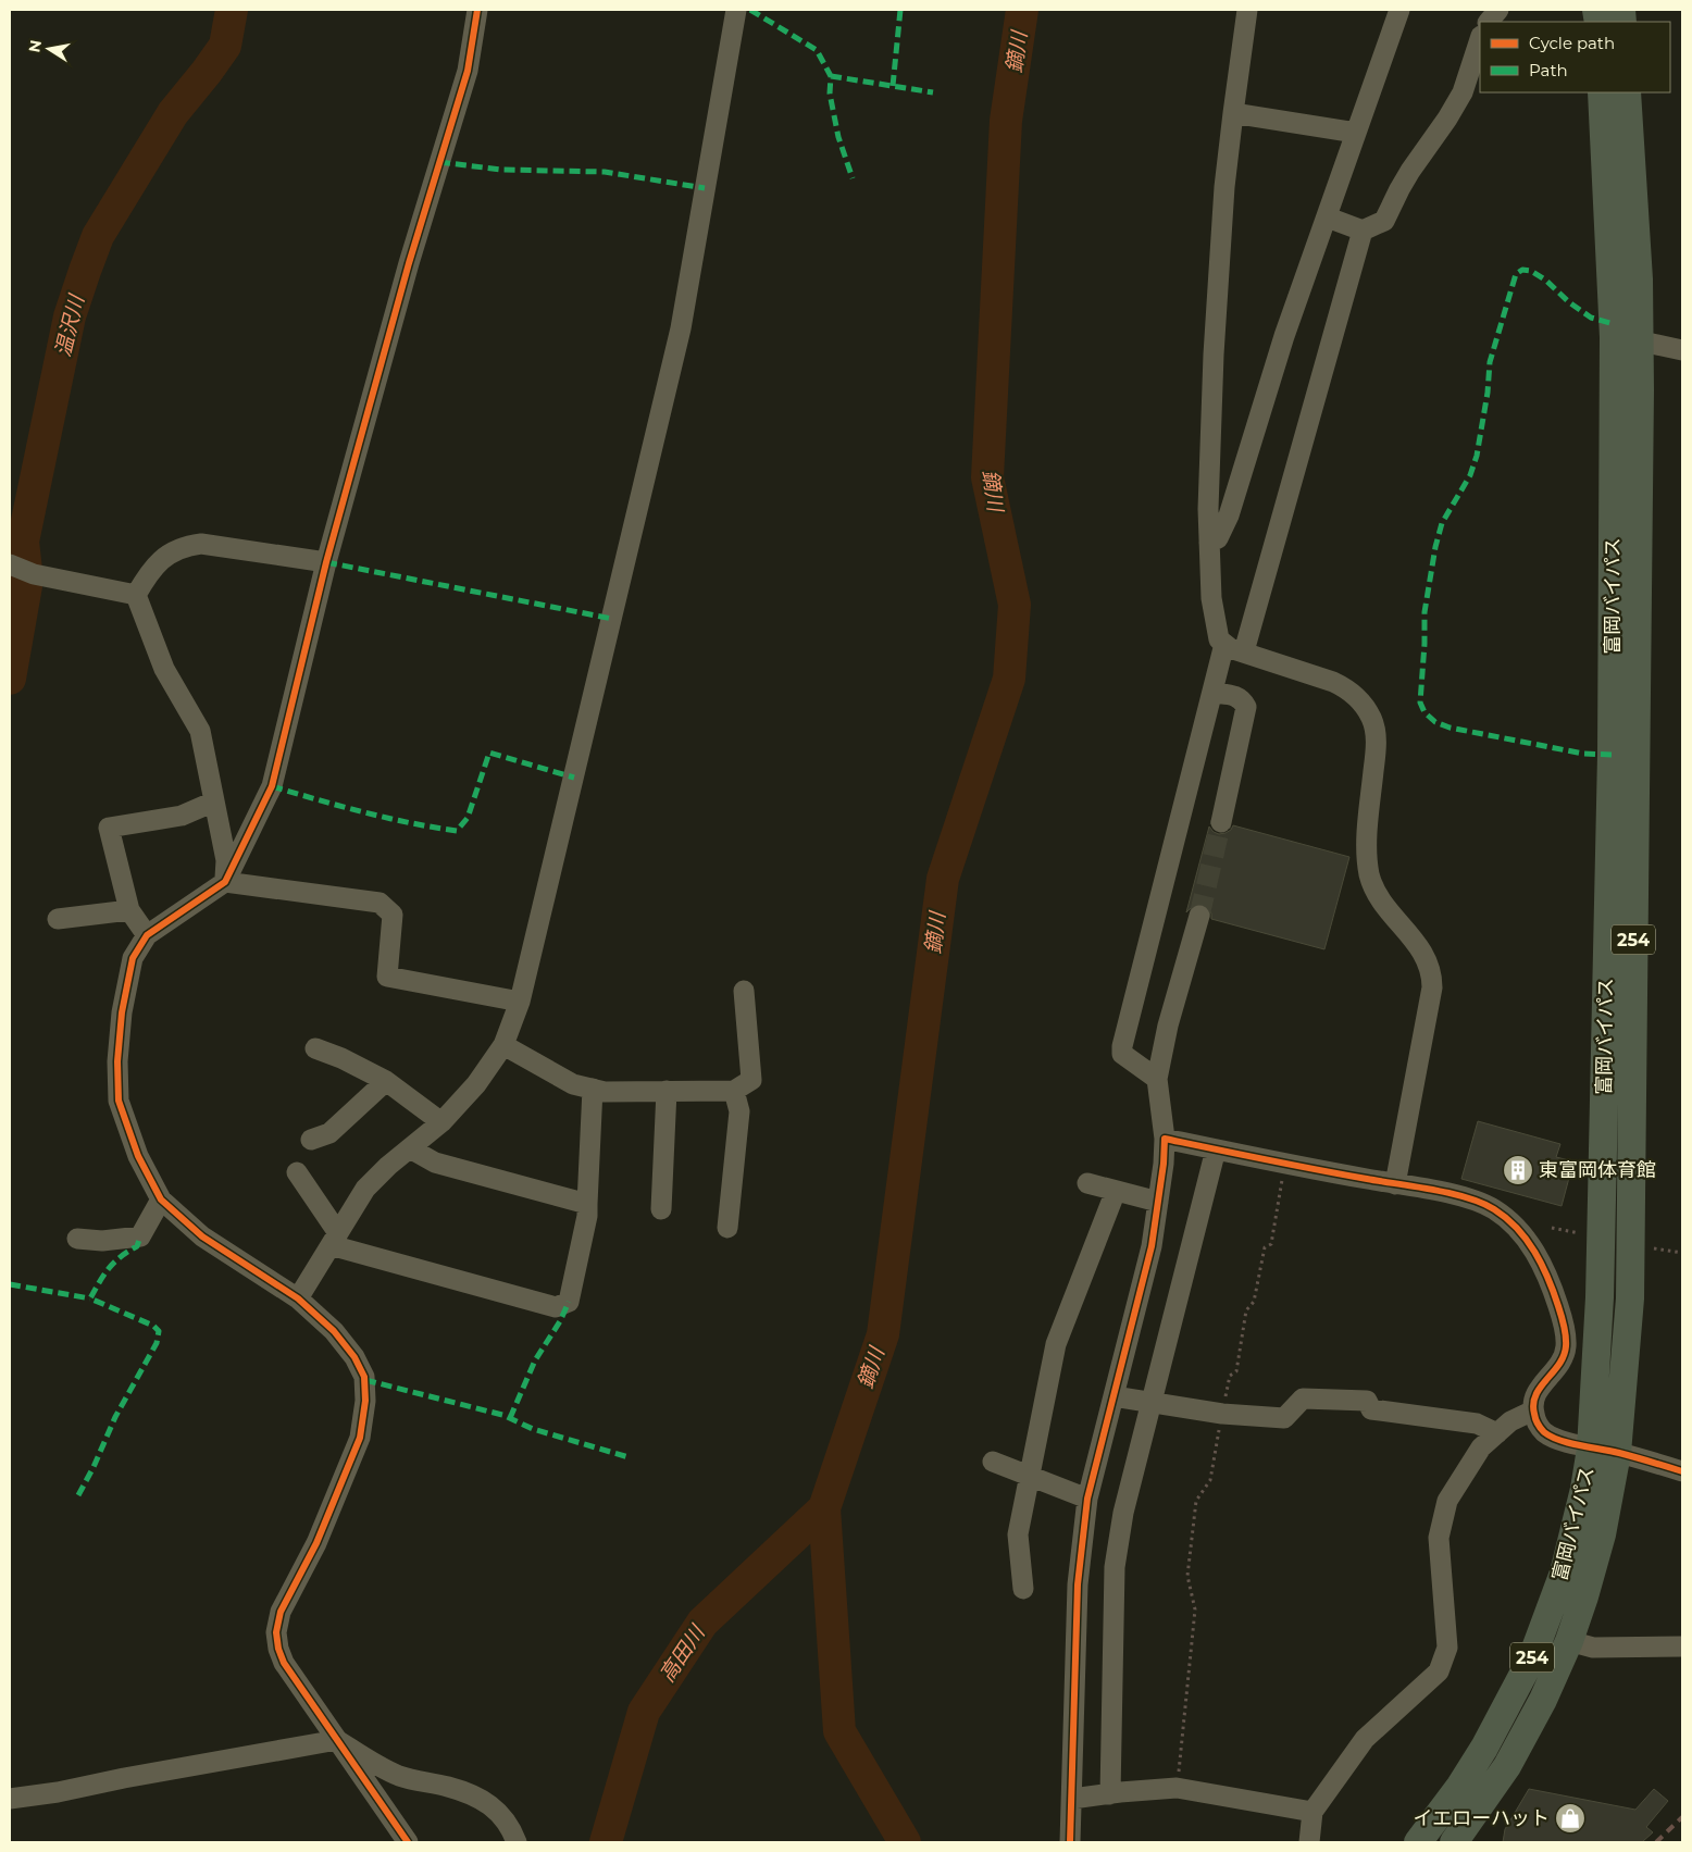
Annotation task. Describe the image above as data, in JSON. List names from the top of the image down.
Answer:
{
  "streets": {
    "highway": ["富岡バイパス", "254"]
  },
  "water": ["鏑川", "温沢川", "高田川"],
  "places": {
    "building": ["東富岡体育館"],
    "shop": ["イエローハット"]
  },
  "legend": ["Cycle path", "Path"],
  "north": "left"
}
